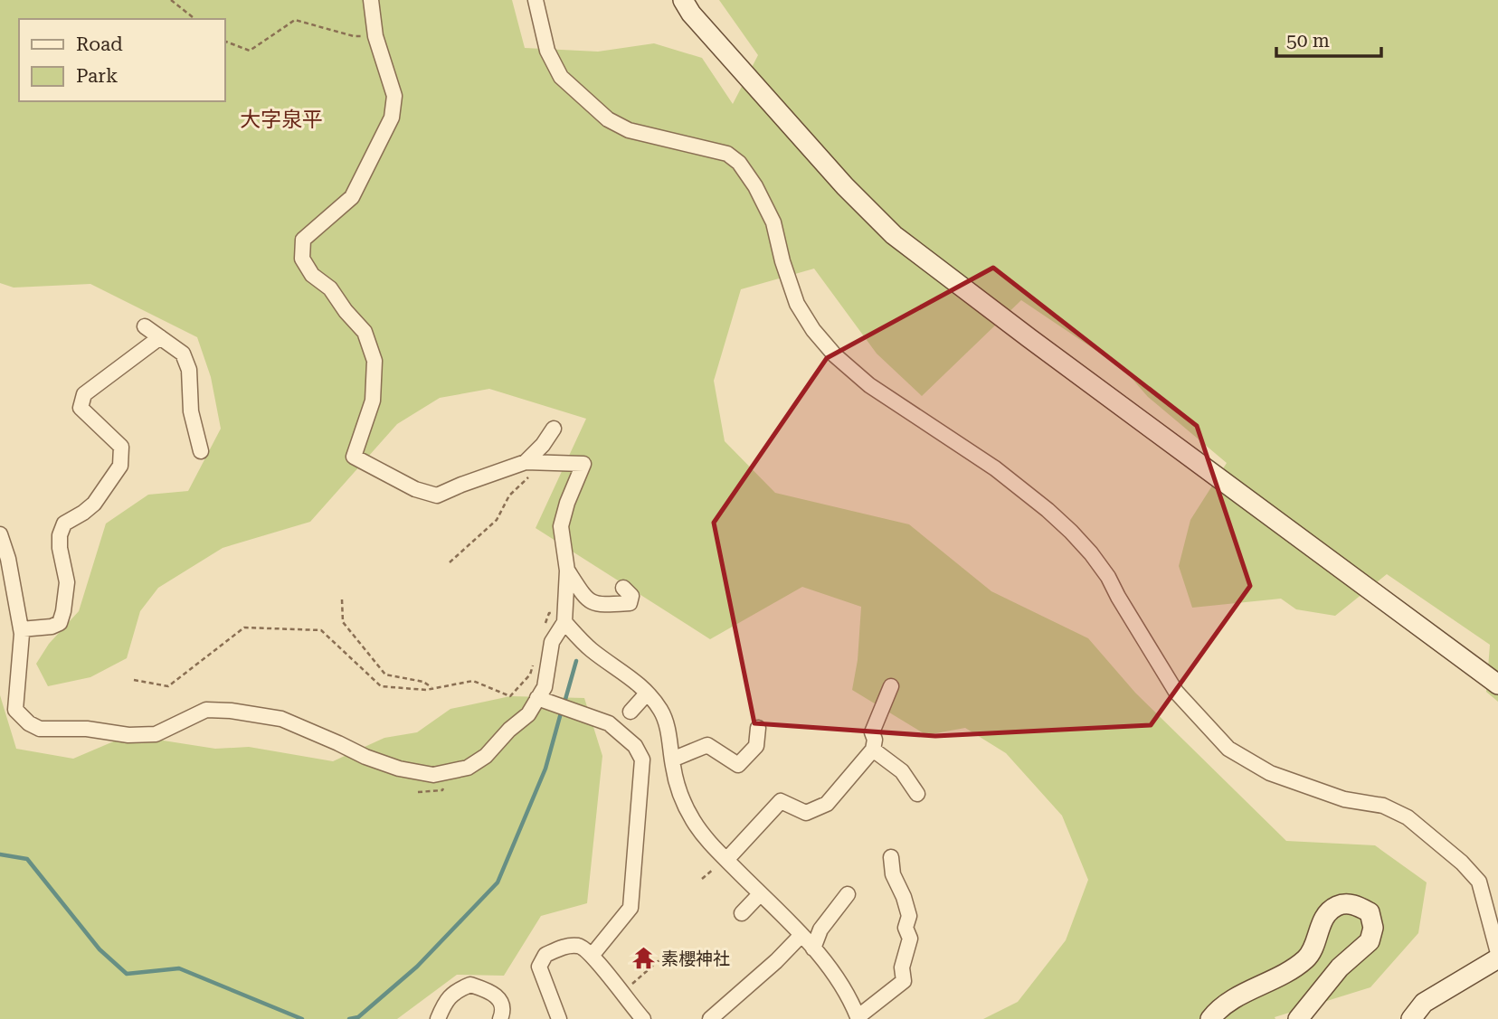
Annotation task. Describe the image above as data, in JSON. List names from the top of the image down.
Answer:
{
  "districts": ["大字泉平"],
  "places": {
    "temple": ["素櫻神社"]
  },
  "legend": ["Road", "Park"],
  "scale_bar": "50 m"
}
